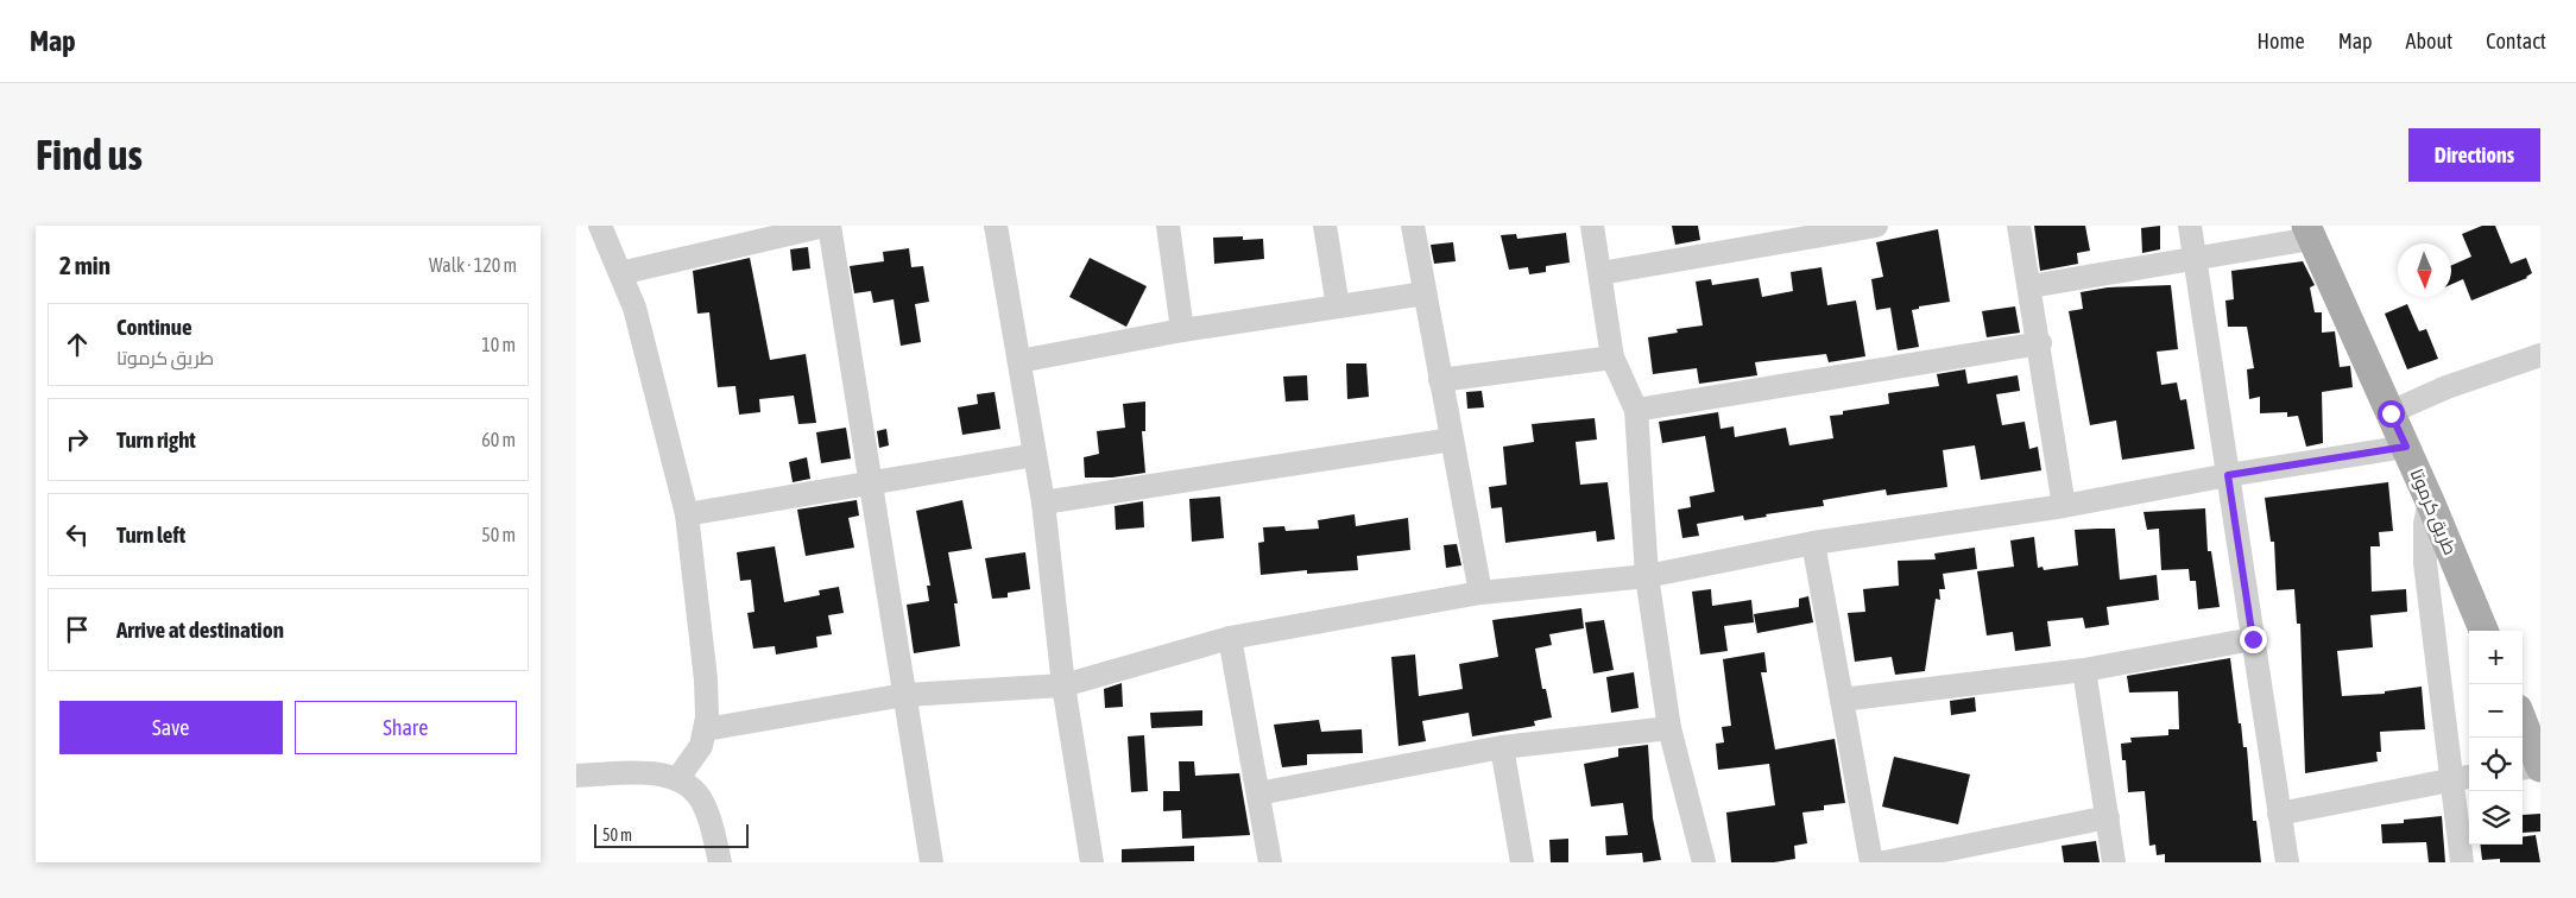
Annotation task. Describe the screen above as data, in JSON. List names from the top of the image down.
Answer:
{
  "streets": {
    "main road": ["طريق كرموتا"]
  },
  "scale_bar": "50 m",
  "north": "bottom",
  "page": {
    "header": "Map",
    "nav": [
      "Home",
      "Map",
      "About",
      "Contact"
    ],
    "buttons": [
      "Directions",
      ["Save", "Share"]
    ],
    "title": "Find us",
    "heading": ["2 min", "Walk · 120 m"],
    "list": [
      ["Continue", "طريق كرموتا", "10 m"],
      ["Turn right", "60 m"],
      ["Turn left", "50 m"],
      "Arrive at destination"
    ],
    "map_buttons": ["+", "−"],
    "scale": "50 m"
  }
}
